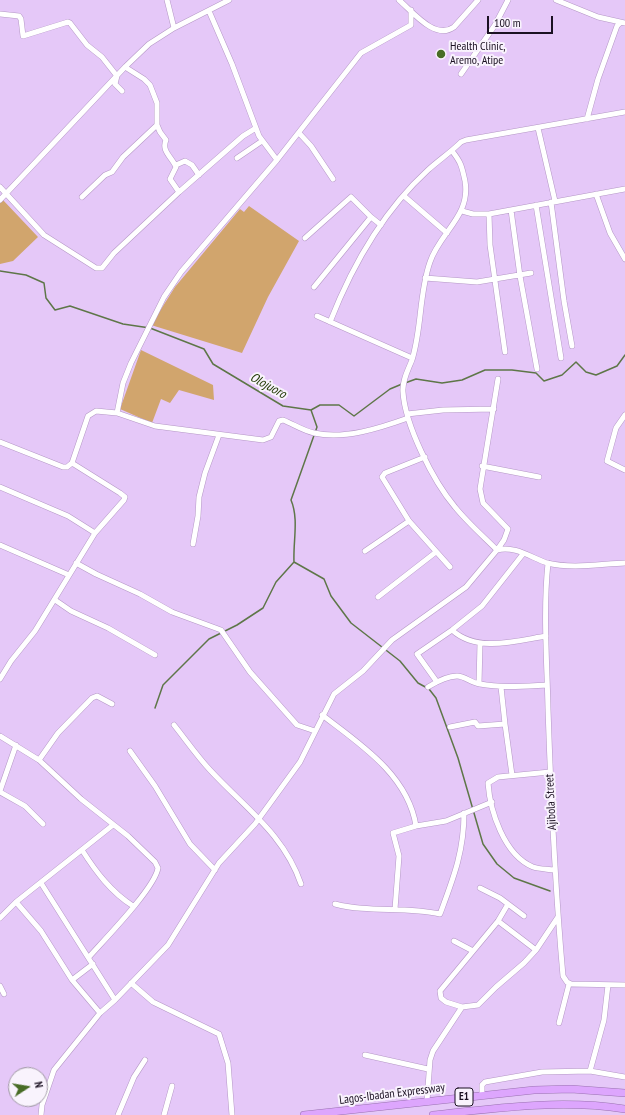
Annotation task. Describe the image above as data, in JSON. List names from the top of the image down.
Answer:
{
  "streets": {
    "highway": ["Lagos-Ibadan Expressway", "E1"],
    "street": ["Ajibola Street"]
  },
  "water": ["Olojuoro"],
  "places": ["Health Clinic, Aremo, Atipe"],
  "scale_bar": "100 m",
  "north": "right"
}
